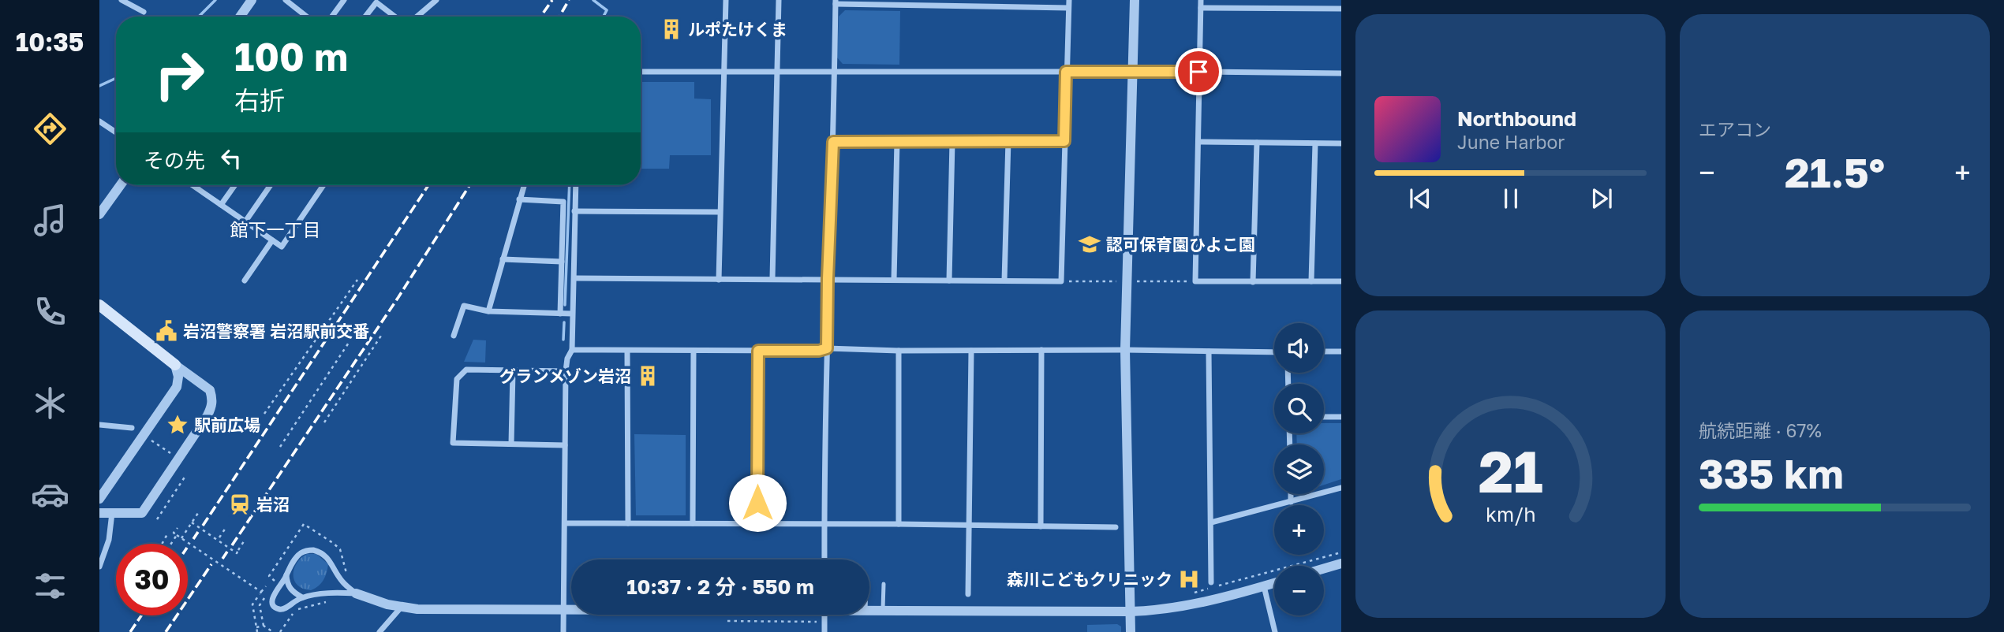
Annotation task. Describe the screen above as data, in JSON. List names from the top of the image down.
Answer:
{
  "districts": ["館下一丁目"],
  "places": {
    "building": ["ルポたけくま", "グランメゾン岩沼"],
    "school or university": ["認可保育園ひよこ園"],
    "public building": ["岩沼警察署 岩沼駅前交番"],
    "place": ["駅前広場"],
    "station": ["岩沼"],
    "hospital": ["森川こどもクリニック"]
  },
  "page": {
    "tabs": "10:35",
    "tile": [
      "エアコン",
      ["航続距離 · 67%", "335 km"]
    ],
    "turn": ["100 m", "右折"],
    "song": ["Northbound", "June Harbor"],
    "then": "その先",
    "heat": ["−", "21.5°", "+"],
    "map_buttons": ["+", "−"],
    "limit": "30",
    "trip": "10:37 · 2 分 · 550 m",
    "gauge": ["21", "km/h"]
  }
}
